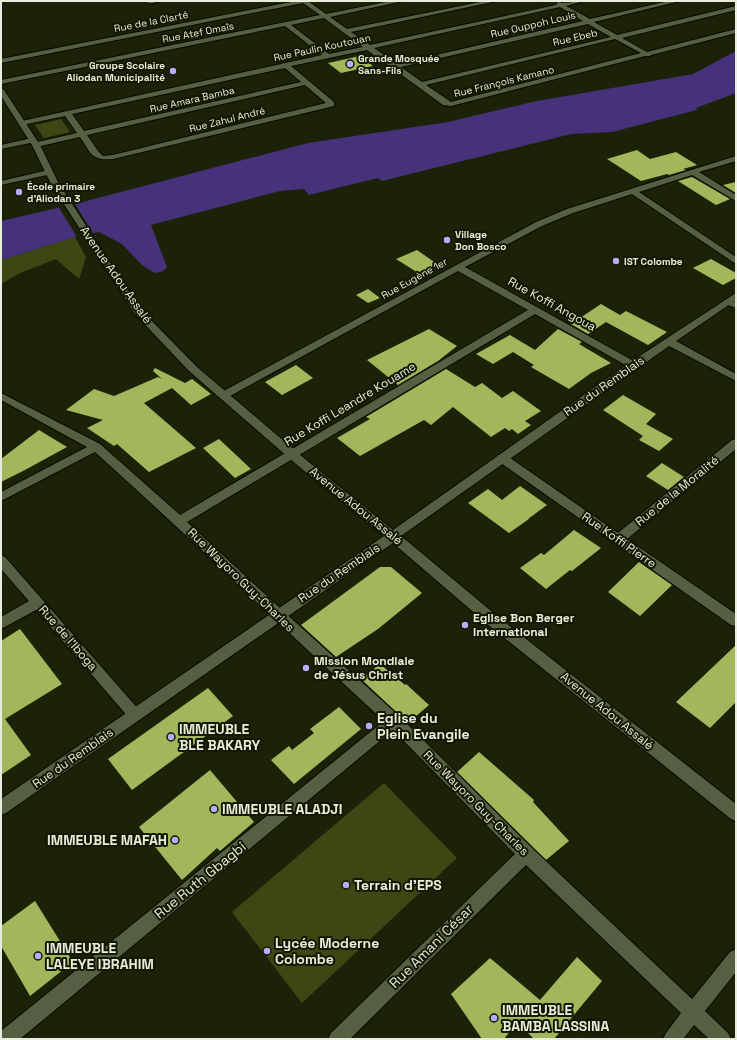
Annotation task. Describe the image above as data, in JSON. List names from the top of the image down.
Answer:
{
  "streets": {
    "street": [
      "Rue de la Clarté",
      "Rue Ouppoh Louis",
      "Rue Atef Omaîs",
      "Rue Ebeb",
      "Rue Paulin Koutouan",
      "Rue François Kamano",
      "Rue Amara Bamba",
      "Rue Zahui André",
      "Avenue Adou Assalé",
      "Rue Eugène 1er",
      "Rue Koffi Angoua",
      "Rue du Remblais",
      "Rue Koffi Leandre Kouame",
      "Rue de la Moralité",
      "Rue Koffi Pierre",
      "Rue Wayoro Guy-Charles",
      "Rue de l'Iboga",
      "Rue Ruth Gbagbi",
      "Rue Amani César"
    ]
  },
  "crossings": [
    ["Rue de la Clarté", "Rue François Kamano"],
    ["Rue Ouppoh Louis", "Rue François Kamano"],
    ["Rue Atef Omaîs", "Rue François Kamano"],
    ["Rue Ebeb", "Rue François Kamano"],
    ["Rue Paulin Koutouan", "Rue François Kamano"],
    ["Rue Paulin Koutouan", "Rue Zahui André"],
    ["Rue Paulin Koutouan", "Avenue Adou Assalé"],
    ["Rue Amara Bamba", "Rue Zahui André"],
    ["Rue Amara Bamba", "Avenue Adou Assalé"],
    ["Avenue Adou Assalé", "Rue Eugène 1er"],
    ["Avenue Adou Assalé", "Rue du Remblais"],
    ["Avenue Adou Assalé", "Rue Koffi Leandre Kouame"],
    ["Rue Eugène 1er", "Rue Koffi Angoua"],
    ["Rue Koffi Angoua", "Rue du Remblais"],
    ["Rue Koffi Angoua", "Rue Koffi Leandre Kouame"],
    ["Rue du Remblais", "Rue Koffi Pierre"],
    ["Rue du Remblais", "Rue Wayoro Guy-Charles"],
    ["Rue du Remblais", "Rue de l'Iboga"],
    ["Rue Koffi Leandre Kouame", "Rue Wayoro Guy-Charles"],
    ["Rue de la Moralité", "Rue Koffi Pierre"],
    ["Rue Wayoro Guy-Charles", "Rue Ruth Gbagbi"],
    ["Rue Wayoro Guy-Charles", "Rue Amani César"]
  ],
  "places": [
    "Grande Mosquée Sans-Fils",
    "Groupe Scolaire Aliodan Municipalité",
    "École primaire d’Aliodan 3",
    "Village Don Bosco",
    "IST Colombe",
    "Eglise Bon Berger International",
    "Mission Mondiale de Jésus Christ",
    "Eglise du Plein Evangile",
    "IMMEUBLE BLE BAKARY",
    "IMMEUBLE ALADJI",
    "IMMEUBLE MAFAH",
    "Terrain d'EPS",
    "Lycée Moderne Colombe",
    "IMMEUBLE LALEYE IBRAHIM",
    "IMMEUBLE BAMBA LASSINA"
  ]
}
